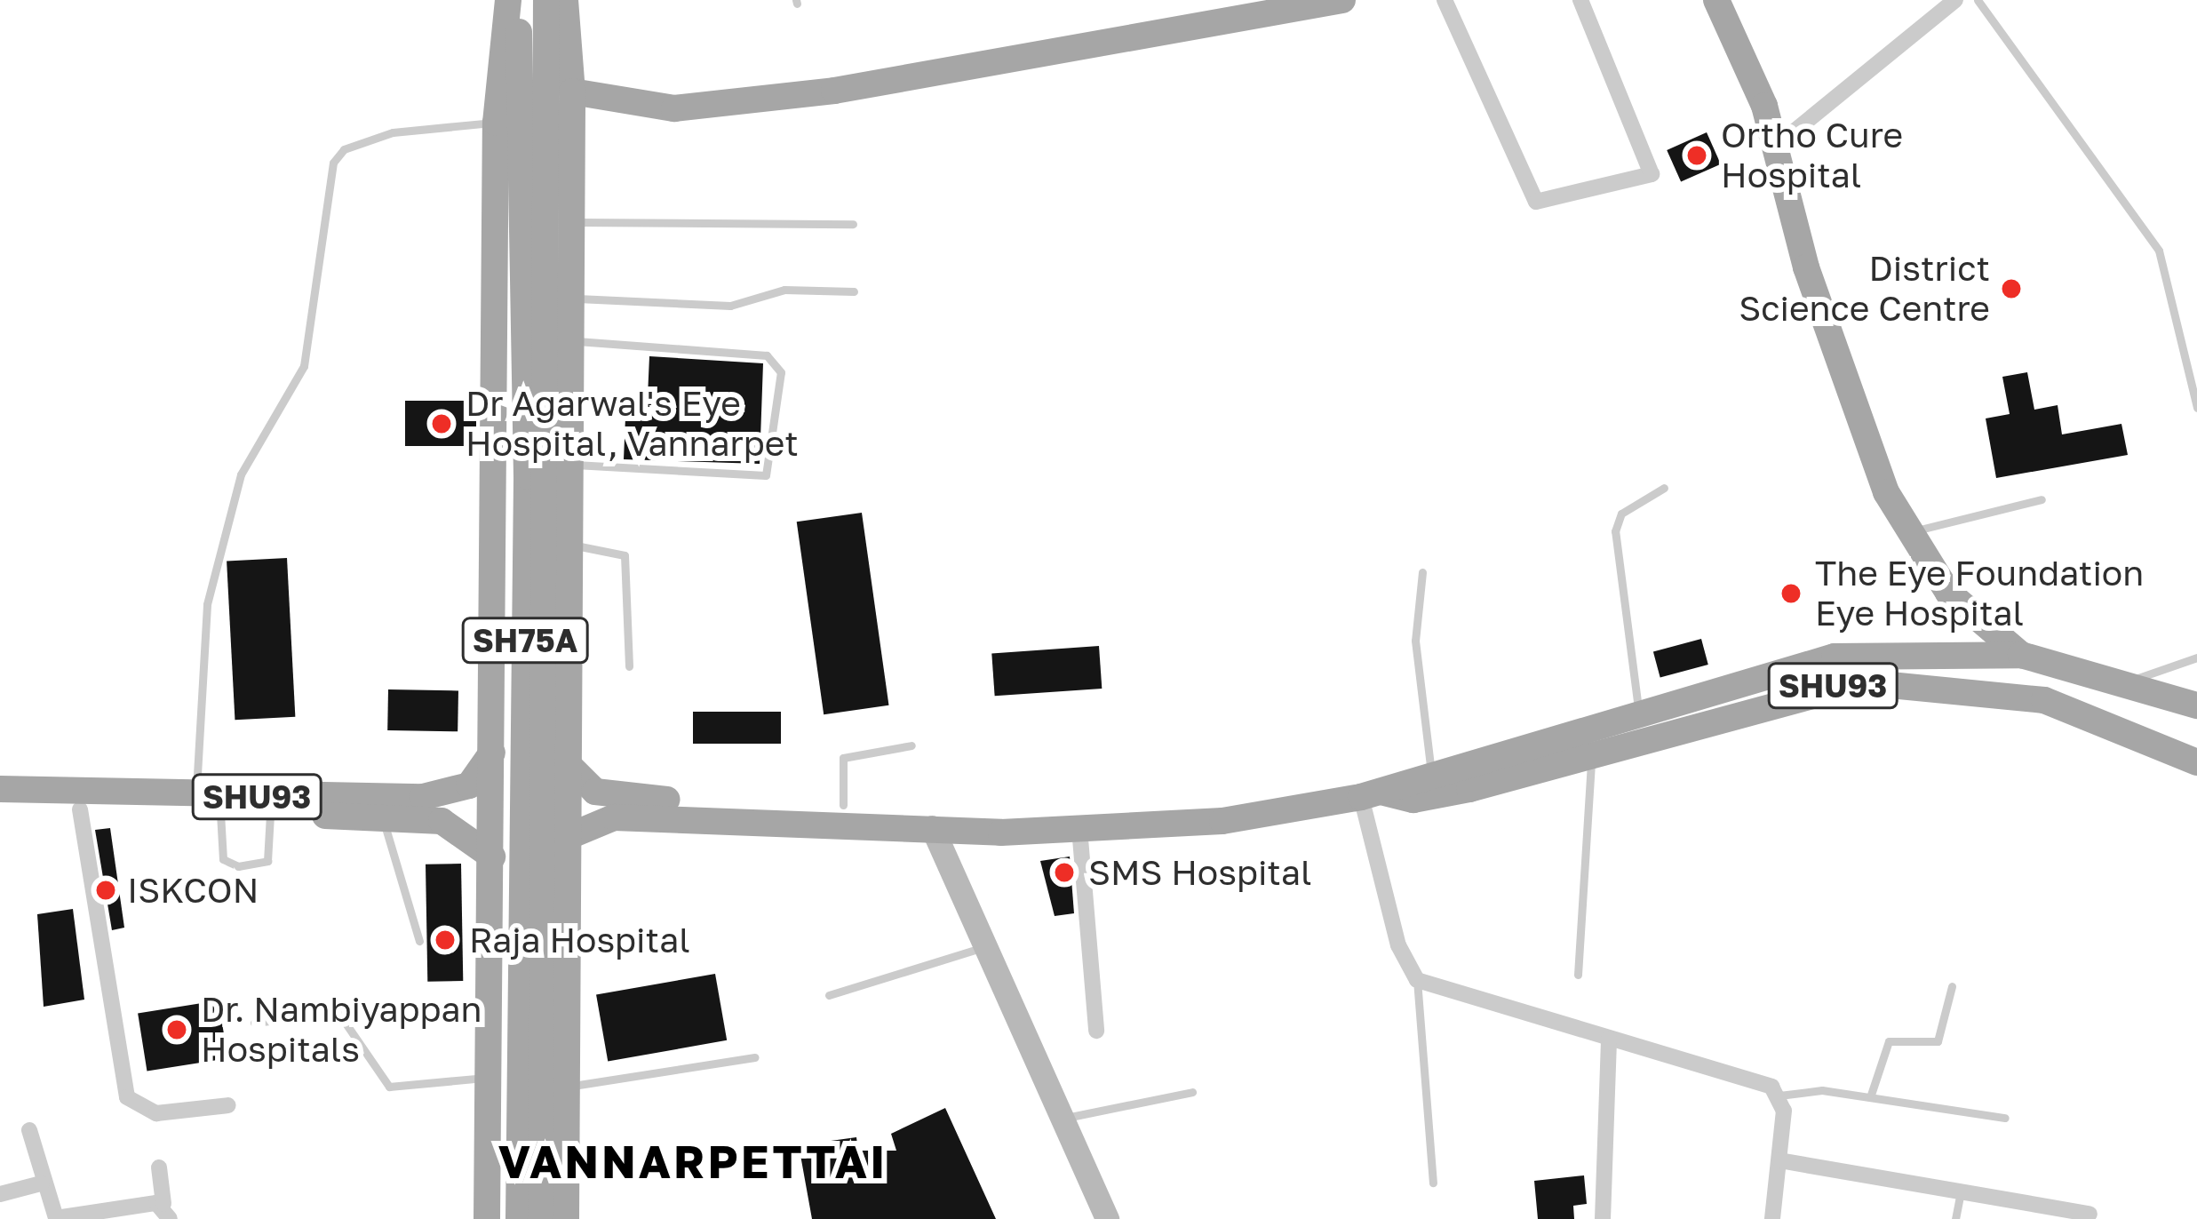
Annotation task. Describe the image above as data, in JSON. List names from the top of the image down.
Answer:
{
  "streets": {
    "main road": ["SH75A", "SHU93"]
  },
  "districts": ["VANNARPETTAI"],
  "places": [
    "Ortho Cure Hospital",
    "District Science Centre",
    "Dr Agarwal's Eye Hospital, Vannarpet",
    "The Eye Foundation Eye Hospital",
    "SMS Hospital",
    "ISKCON",
    "Raja Hospital",
    "Dr. Nambiyappan Hospitals"
  ]
}
